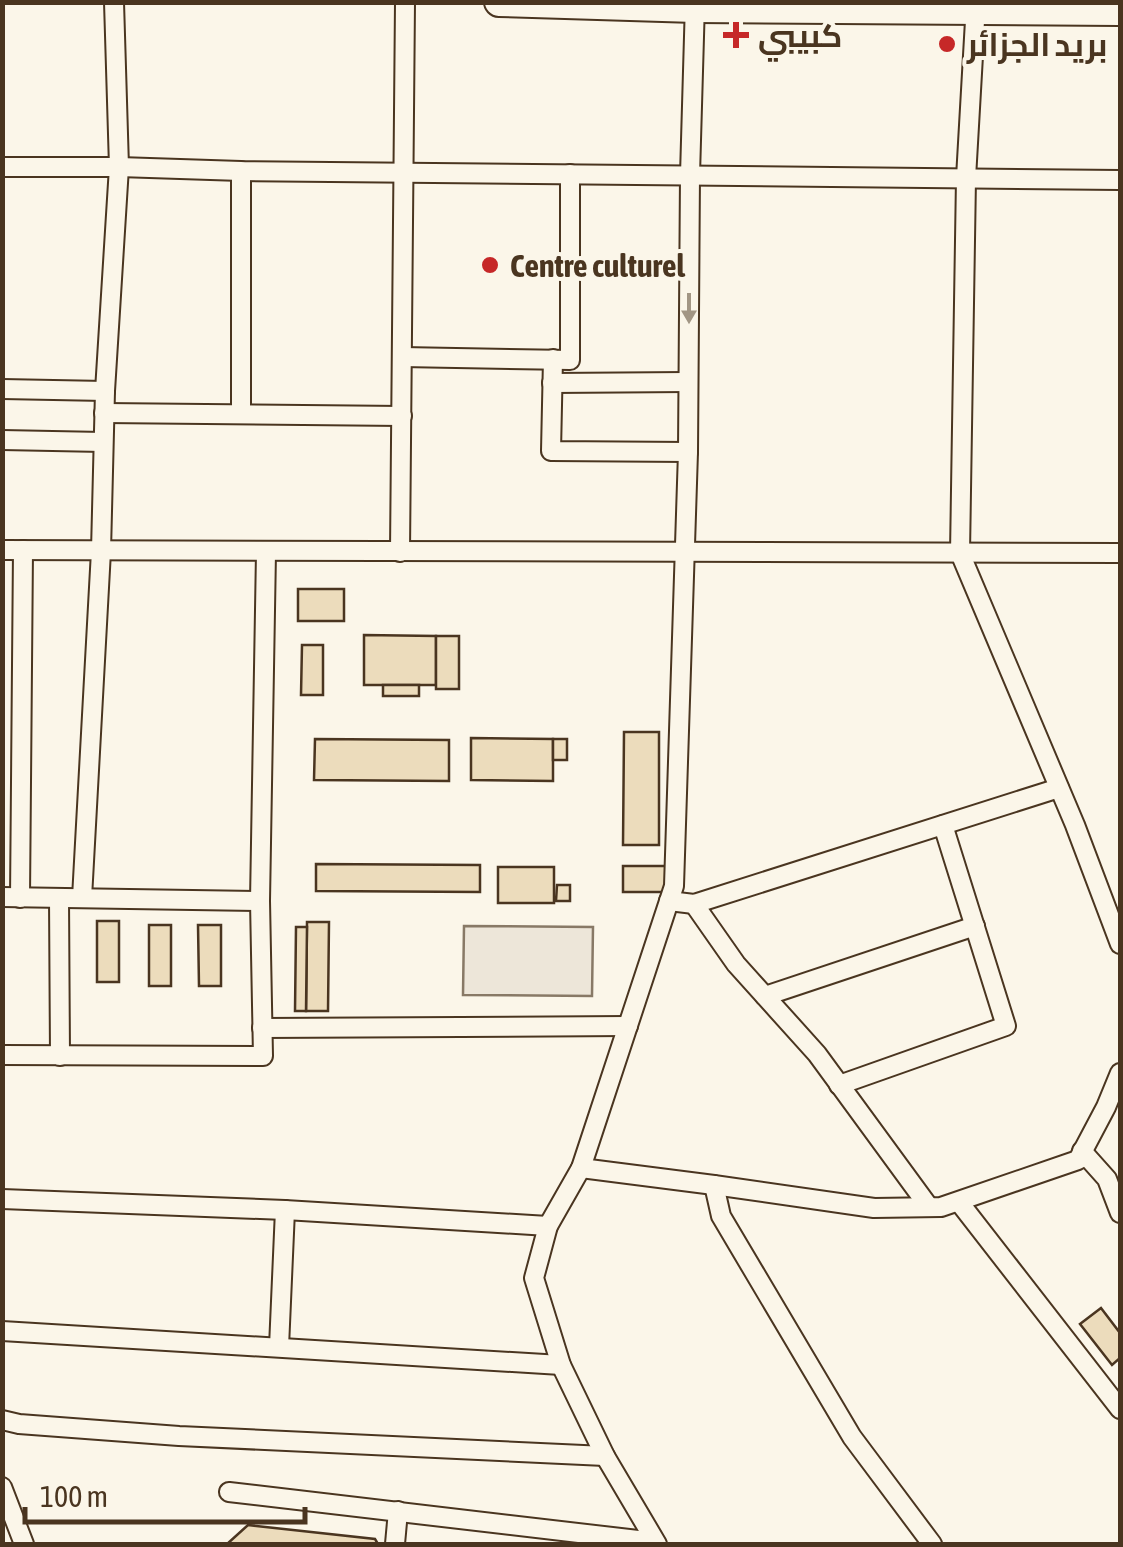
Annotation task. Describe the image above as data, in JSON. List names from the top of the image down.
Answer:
{
  "places": {
    "health": ["كبيبي"],
    "other": ["بريد الجزائر", "Centre culturel"]
  },
  "scale_bar": "100 m"
}
